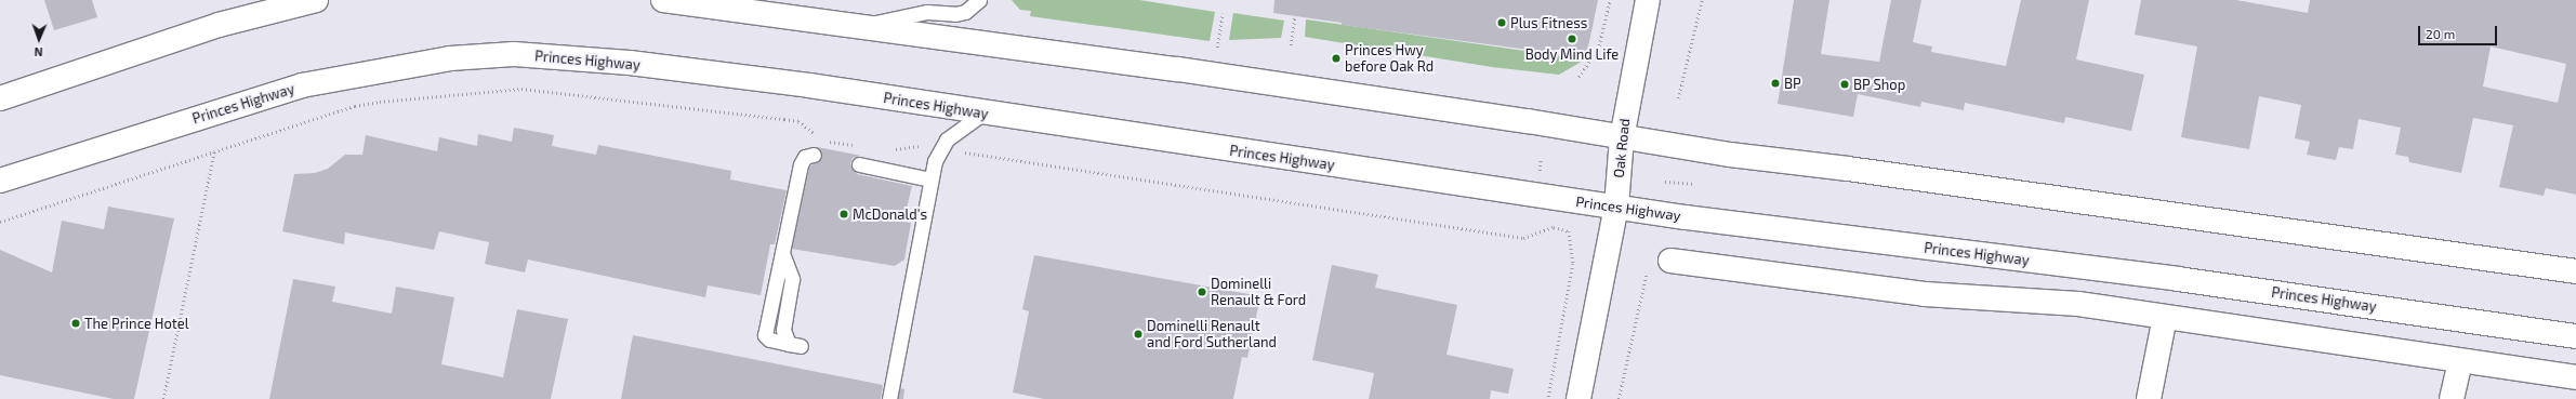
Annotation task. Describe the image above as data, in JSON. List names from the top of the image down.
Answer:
{
  "streets": {
    "main road": ["Princes Highway", "Oak Road"]
  },
  "crossings": [
    ["Princes Highway", "Oak Road"]
  ],
  "places": [
    "Plus Fitness",
    "Body Mind Life",
    "Princes Hwy before Oak Rd",
    "BP",
    "BP Shop",
    "McDonald's",
    "Dominelli Renault & Ford",
    "The Prince Hotel",
    "Dominelli Renault and Ford Sutherland"
  ],
  "scale_bar": "20 m",
  "north": "bottom"
}
